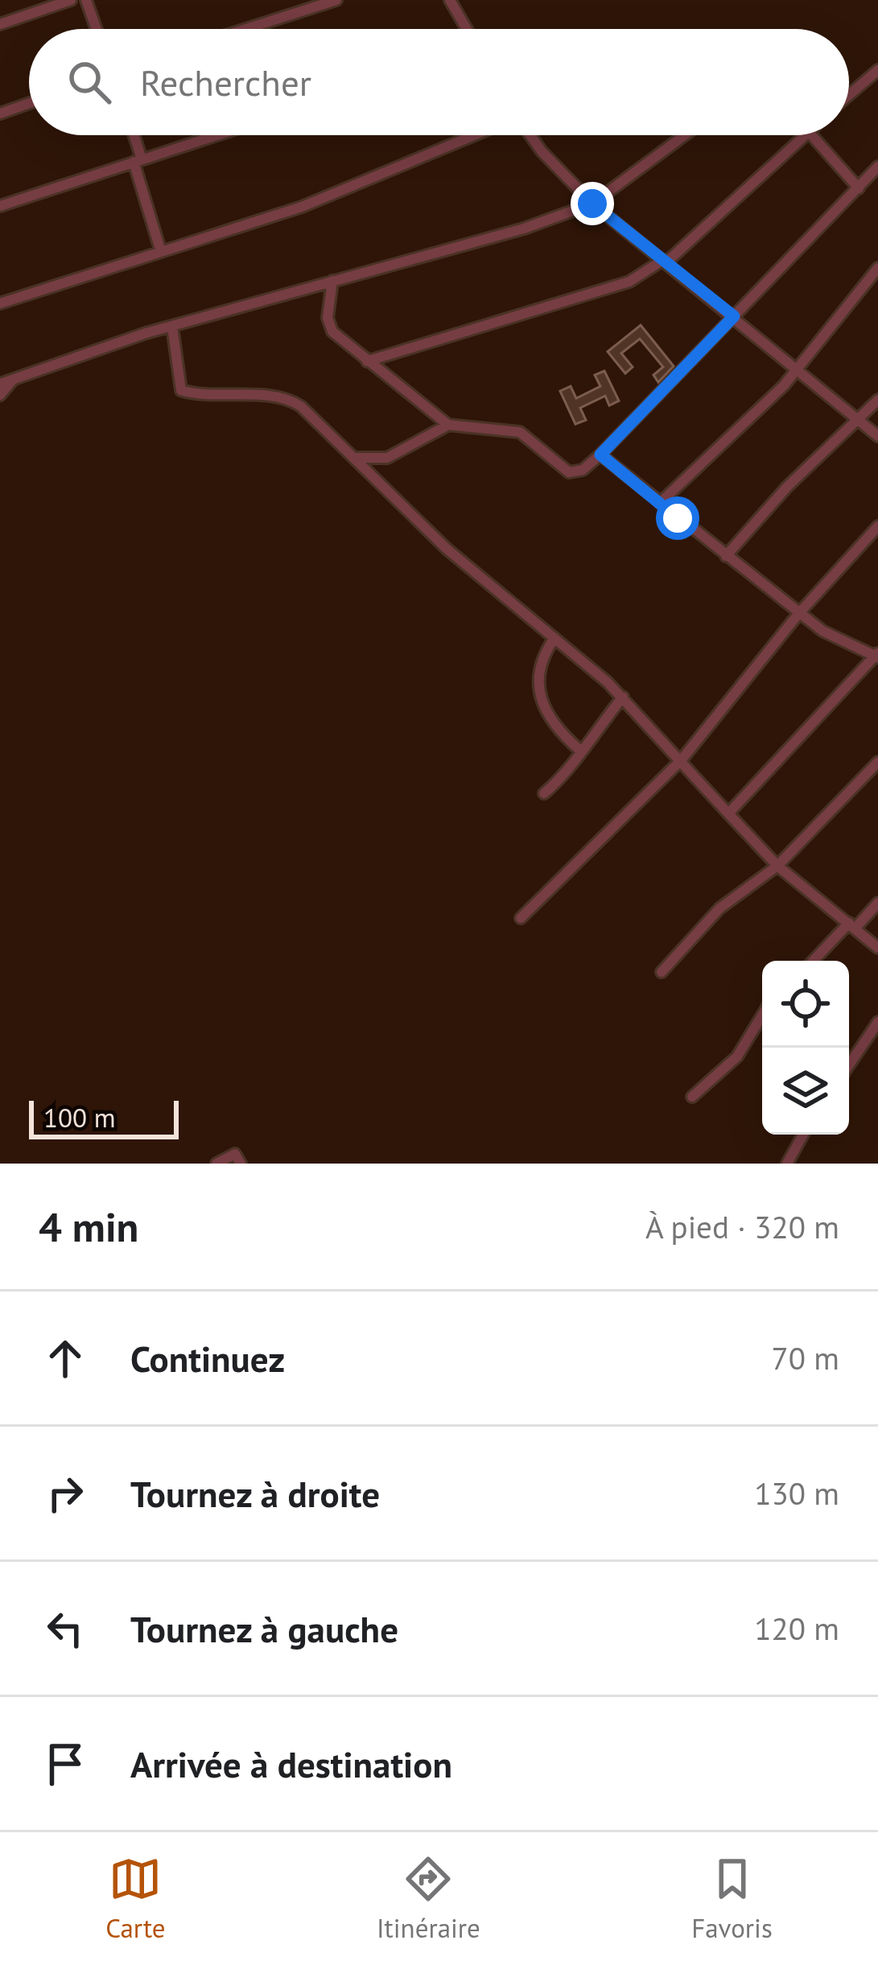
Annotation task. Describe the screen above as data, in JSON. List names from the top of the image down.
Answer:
{
  "scale_bar": "100 m",
  "page": {
    "search": "Rechercher",
    "scale": "100 m",
    "heading": ["4 min", "À pied · 320 m"],
    "list": [
      ["Continuez", "70 m"],
      ["Tournez à droite", "130 m"],
      ["Tournez à gauche", "120 m"],
      "Arrivée à destination"
    ],
    "nav": ["Carte", "Itinéraire", "Favoris"]
  }
}
